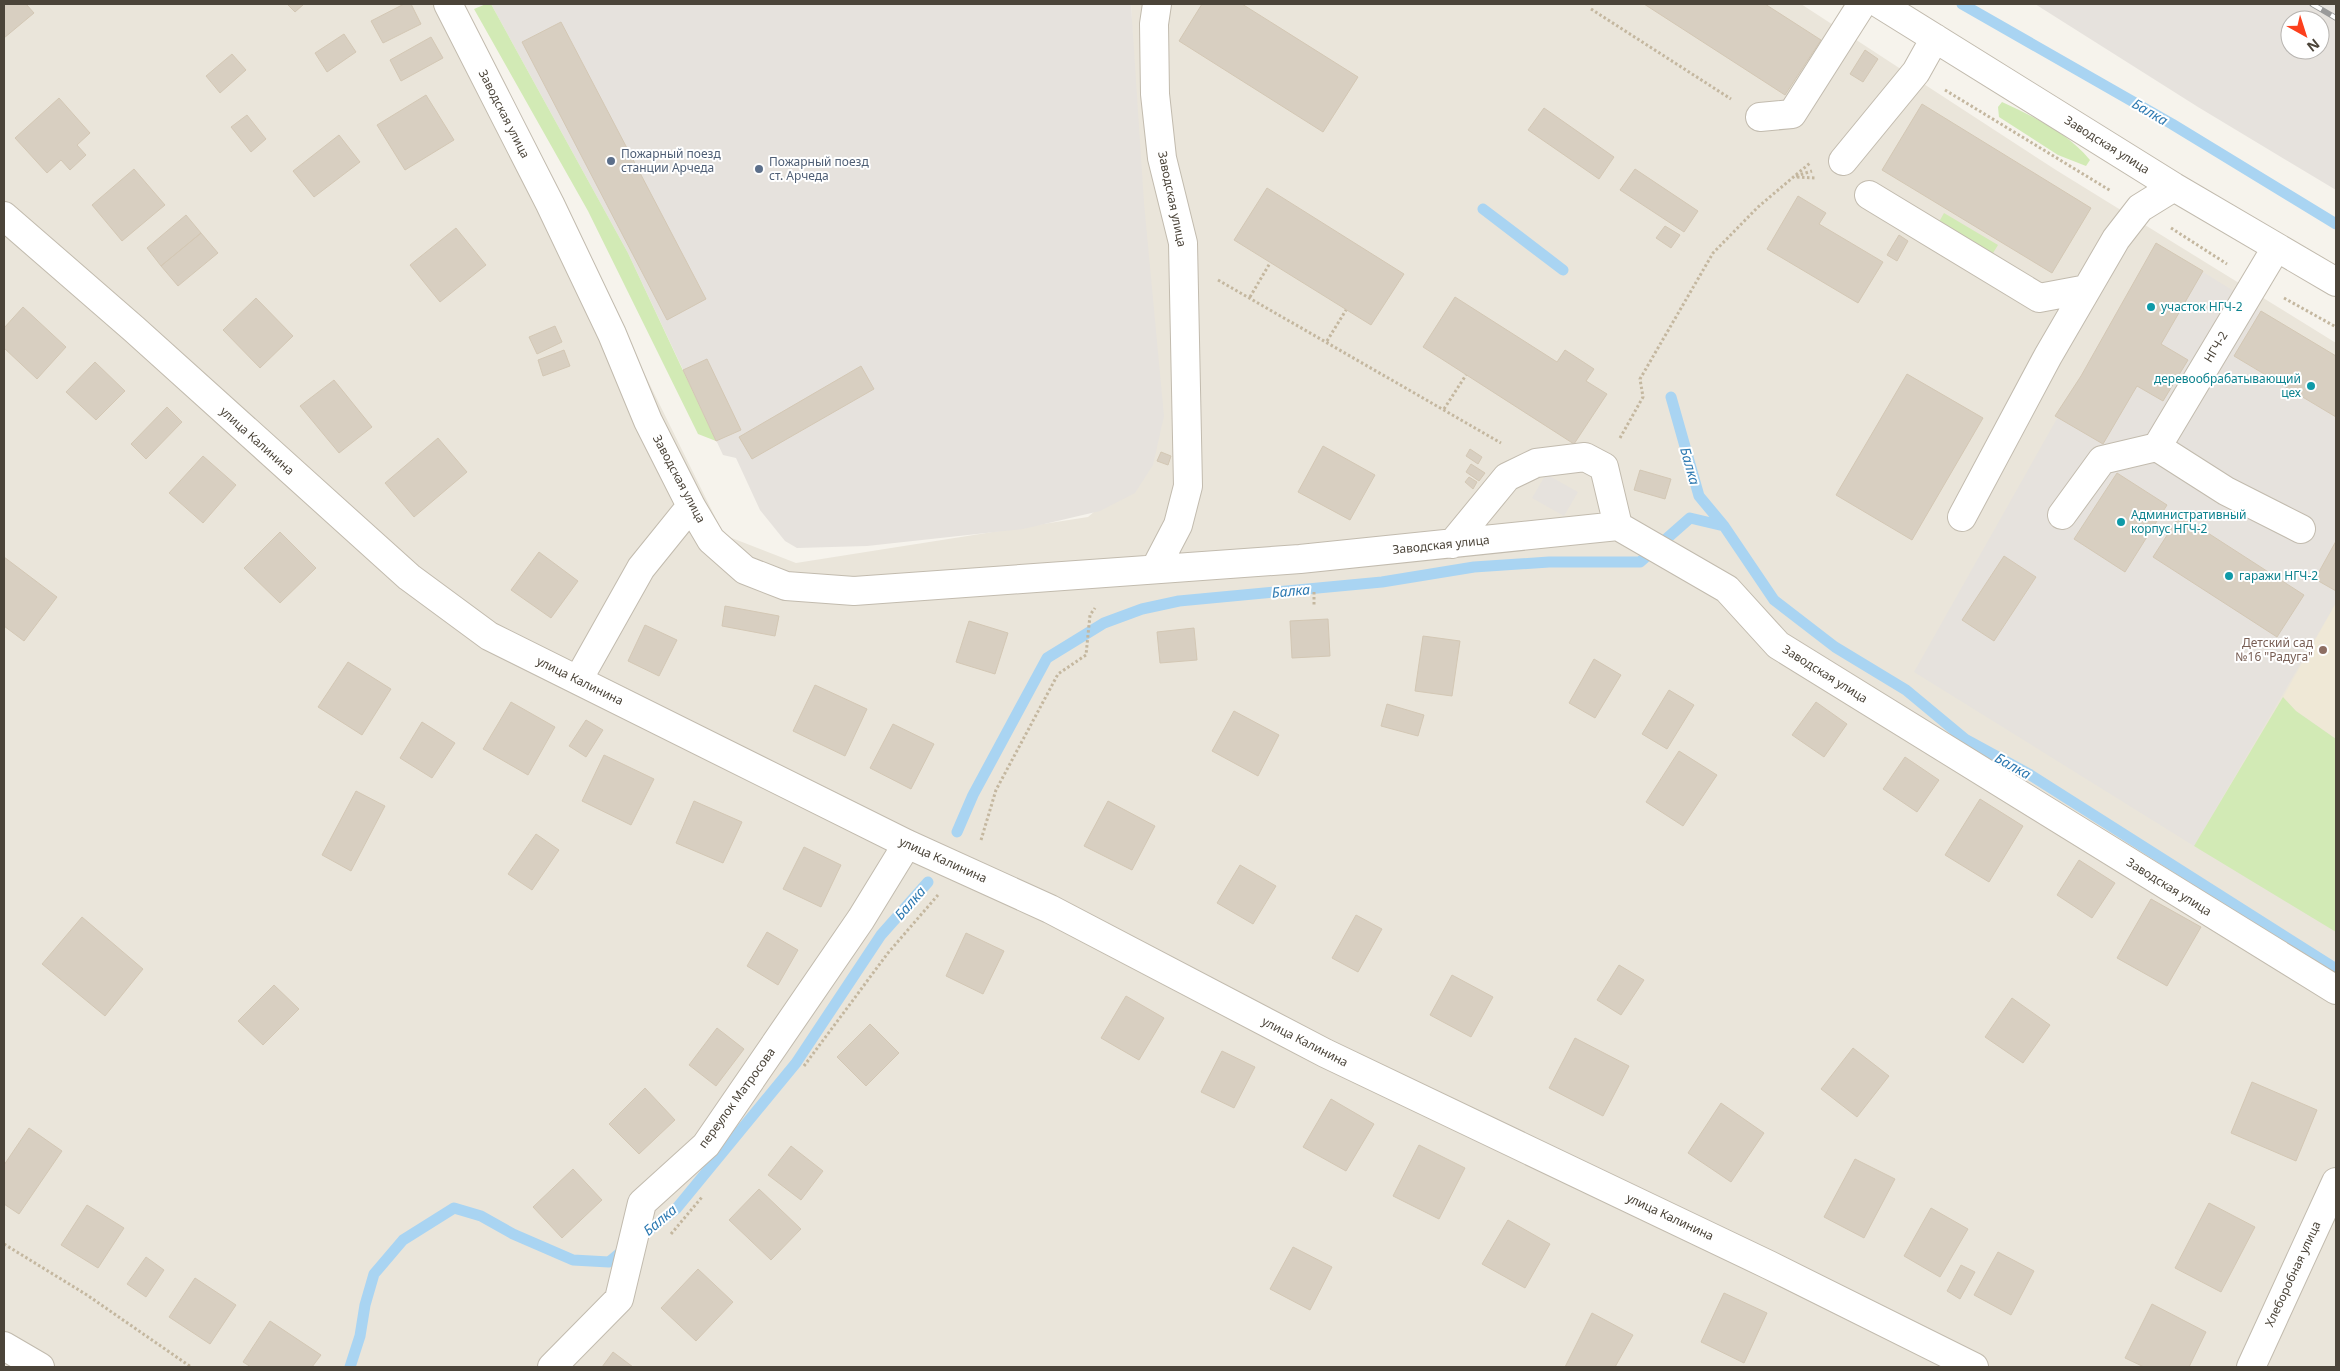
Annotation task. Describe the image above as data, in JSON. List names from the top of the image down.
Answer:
{
  "streets": {
    "street": [
      "Заводская улица",
      "НГЧ-2",
      "улица Калинина",
      "переулок Матросова",
      "Хлеборобная улица"
    ]
  },
  "crossings": [
    ["Заводская улица", "НГЧ-2"],
    ["улица Калинина", "переулок Матросова"]
  ],
  "water": ["Балка"],
  "places": [
    "Пожарный поезд станции Арчеда",
    "Пожарный поезд ст. Арчеда",
    "участок НГЧ-2",
    "деревообрабатывающий цех",
    "Административный корпус НГЧ-2",
    "гаражи НГЧ-2",
    "Детский сад №16 \"Радуга\""
  ],
  "north": "bottom right"
}
